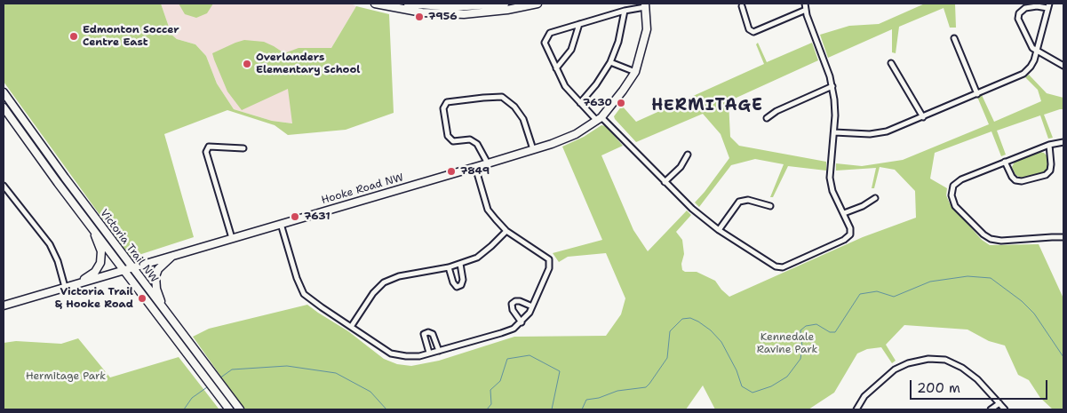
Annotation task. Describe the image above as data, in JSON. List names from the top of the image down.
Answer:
{
  "streets": {
    "street": ["Hooke Road NW", "Victoria Trail NW"]
  },
  "crossings": [
    ["Hooke Road NW", "Victoria Trail NW"]
  ],
  "districts": ["HERMITAGE"],
  "parks": ["Kennedale Ravine Park", "Hermitage Park"],
  "places": [
    "7956",
    "Edmonton Soccer Centre East",
    "Overlanders Elementary School",
    "7630",
    "7849",
    "7631",
    "Victoria Trail & Hooke Road"
  ],
  "scale_bar": "200 m"
}
